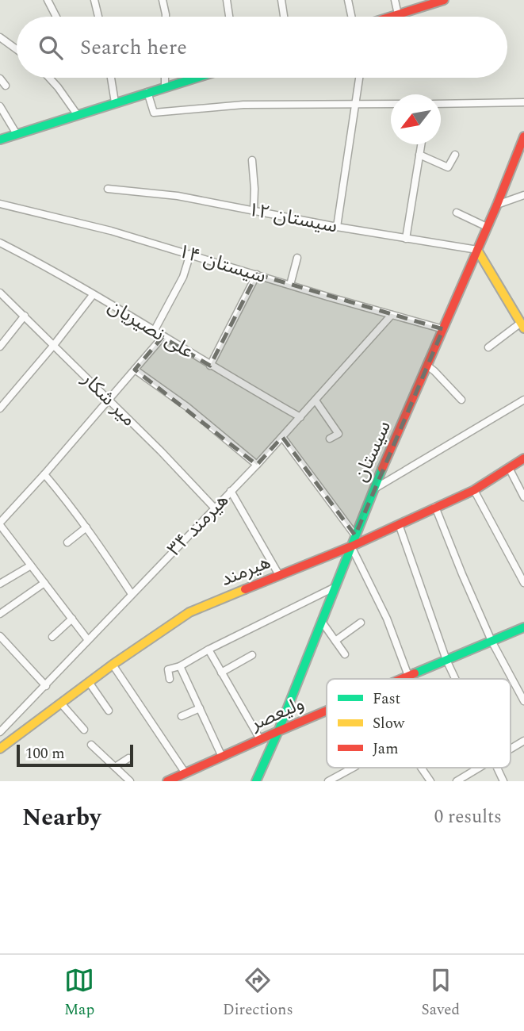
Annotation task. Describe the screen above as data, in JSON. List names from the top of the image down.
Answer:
{
  "streets": {
    "street": [
      "سیستان ۱۲",
      "سیستان ۱۴",
      "علی نصیریان",
      "میر شکار",
      "سیستان",
      "هیرمند ۳۴",
      "هیرمند",
      "ولیعصر"
    ]
  },
  "crossings": [
    ["سیستان ۱۲", "سیستان"],
    ["سیستان ۱۴", "سیستان"],
    ["سیستان ۱۴", "هیرمند ۳۴"],
    ["علی نصیریان", "هیرمند ۳۴"],
    ["میر شکار", "هیرمند ۳۴"],
    ["سیستان", "هیرمند"],
    ["سیستان", "ولیعصر"]
  ],
  "legend": ["Fast", "Slow", "Jam"],
  "scale_bar": "100 m",
  "north": "bottom left",
  "page": {
    "search": "Search here",
    "scale": "100 m",
    "heading": ["Nearby", "0 results"],
    "nav": ["Map", "Directions", "Saved"]
  }
}
